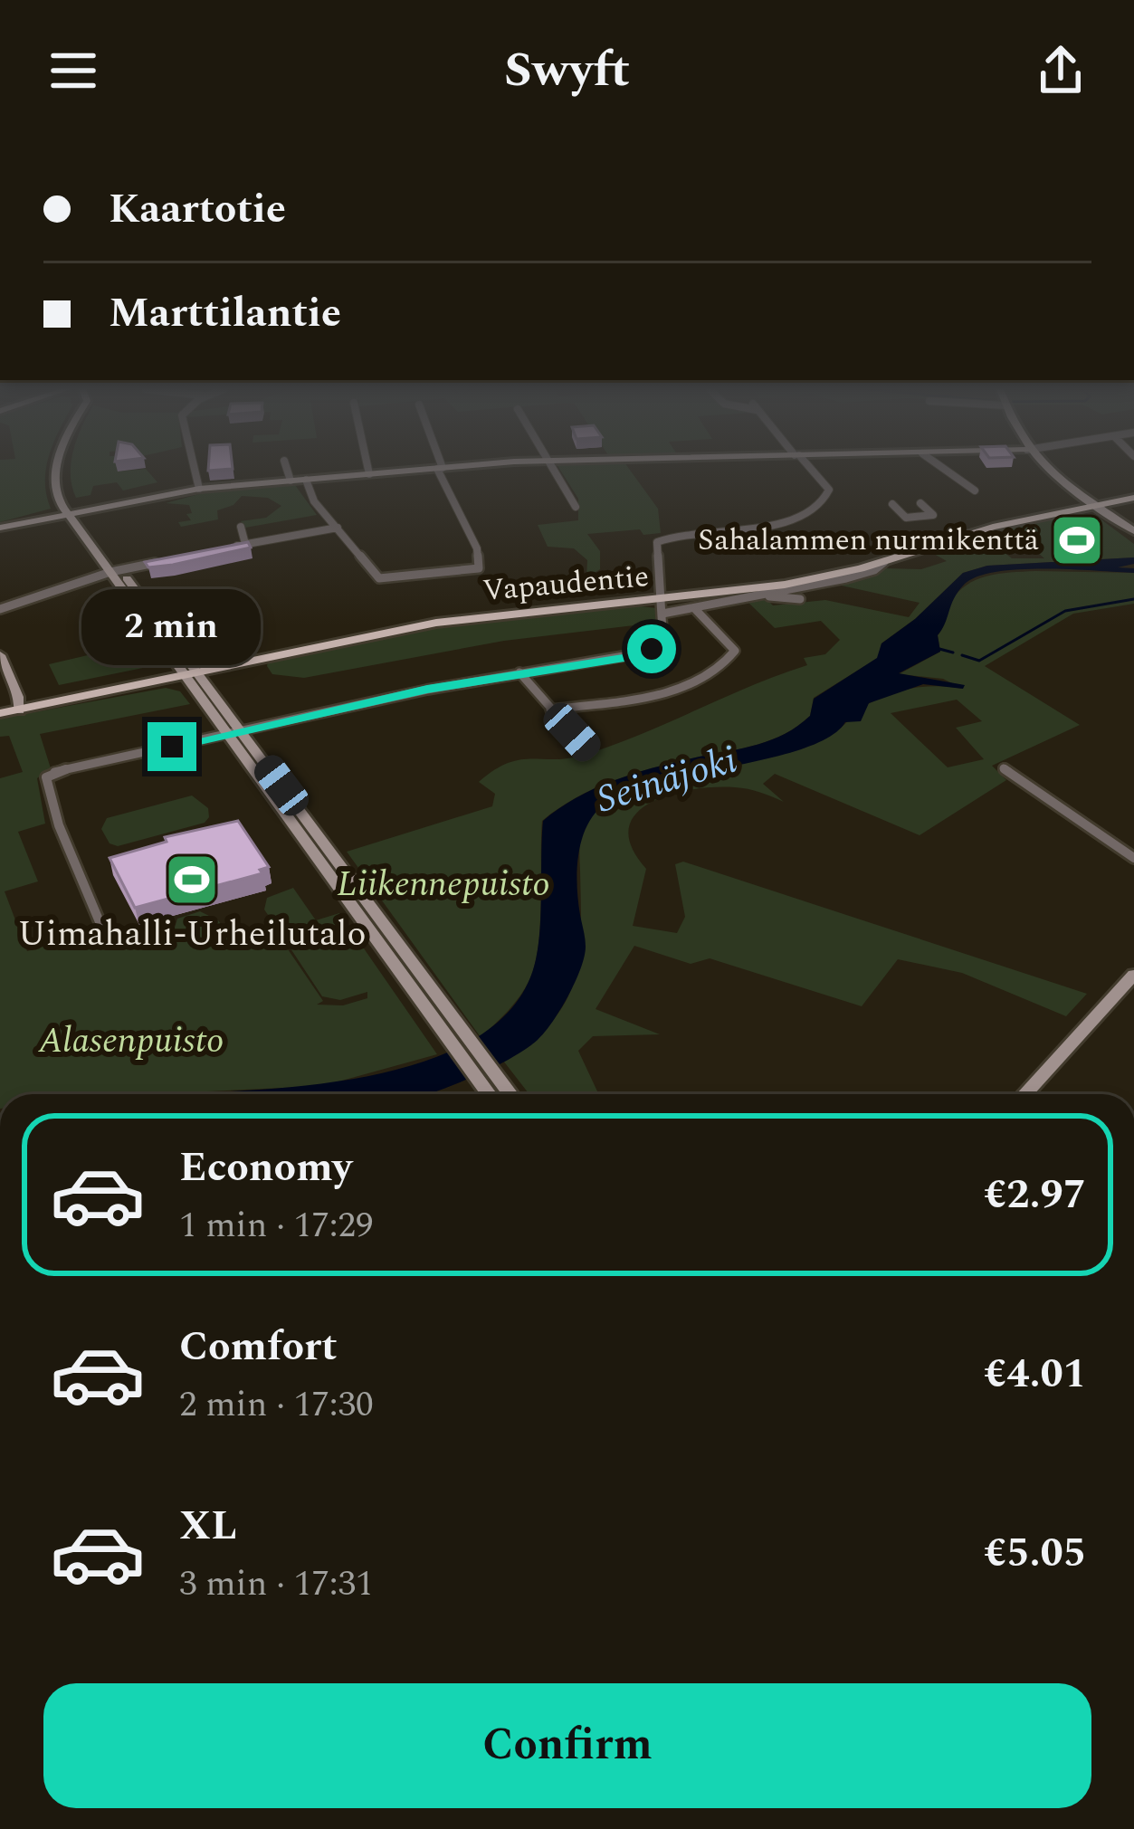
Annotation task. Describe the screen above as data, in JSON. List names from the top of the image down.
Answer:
{
  "streets": {
    "main road": ["Vapaudentie"]
  },
  "water": ["Seinäjoki"],
  "parks": ["Liikennepuisto", "Alasenpuisto"],
  "places": {
    "sports": ["Sahalammen nurmikenttä", "Uimahalli-Urheilutalo"]
  },
  "page": {
    "header": "Swyft",
    "banner": ["Kaartotie", "Marttilantie"],
    "bubble": "2 min",
    "list": [
      {
        "name": "Economy",
        "note": "1 min · 17:29",
        "value": "€2.97"
      },
      {
        "name": "Comfort",
        "note": "2 min · 17:30",
        "value": "€4.01"
      },
      {
        "name": "XL",
        "note": "3 min · 17:31",
        "value": "€5.05"
      }
    ],
    "buttons": "Confirm"
  }
}
